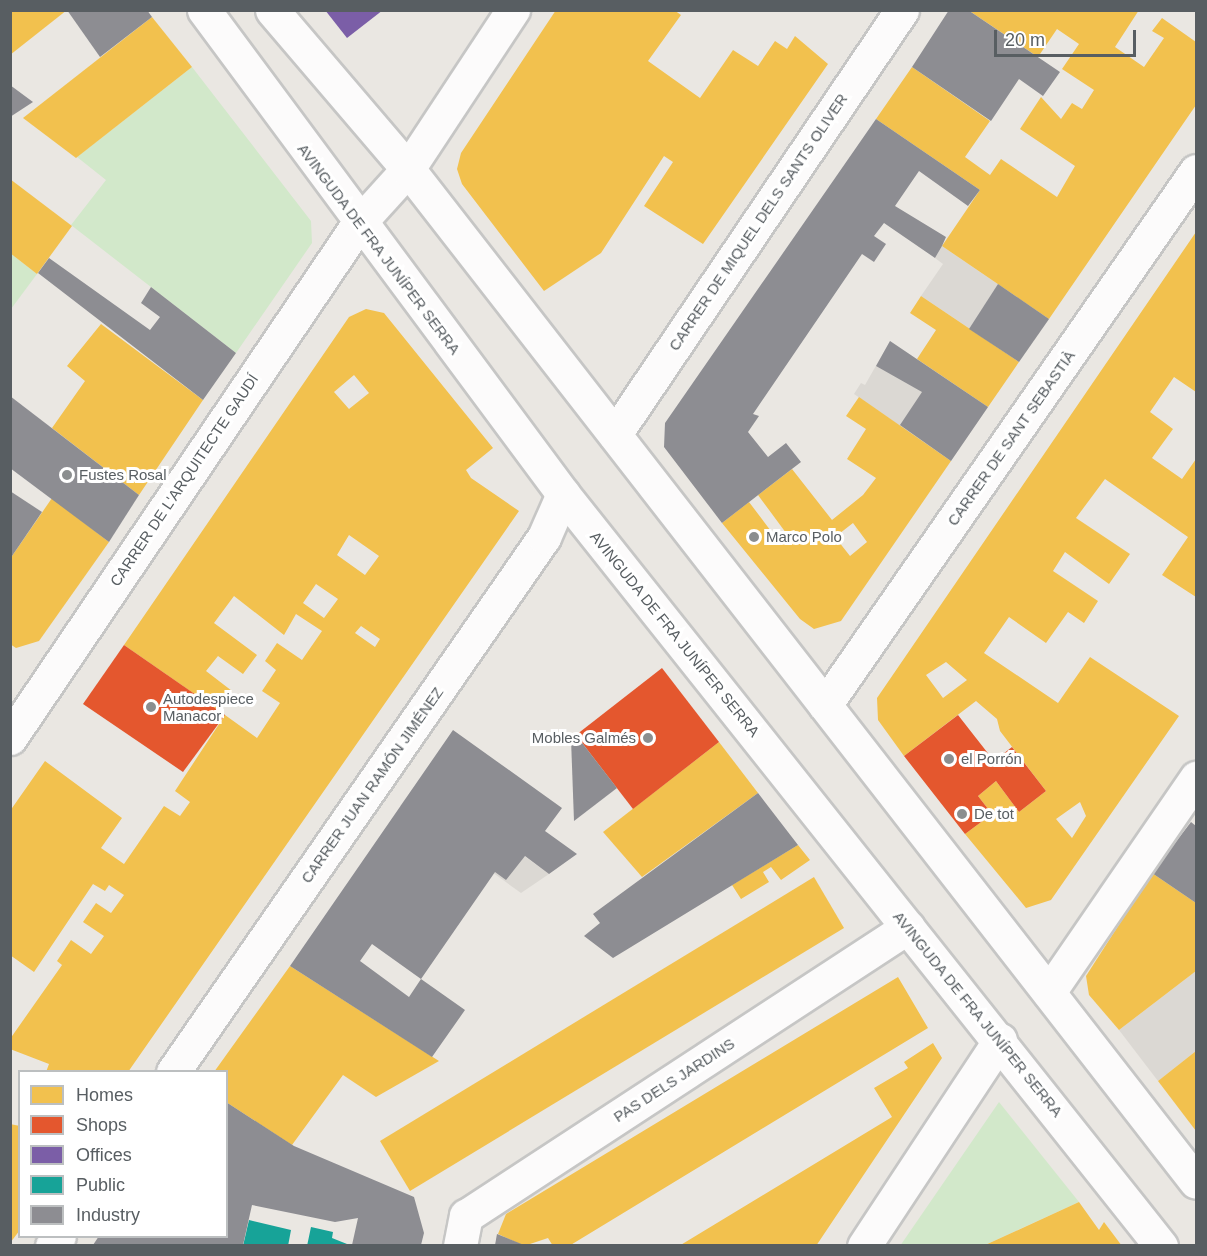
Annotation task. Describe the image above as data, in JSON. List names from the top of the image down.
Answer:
{
  "streets": {
    "street": [
      "CARRER DE MIQUEL DELS SANTS OLIVER",
      "AVINGUDA DE FRA JUNÍPER SERRA",
      "CARRER DE SANT SEBASTIÀ",
      "CARRER DE L'ARQUITECTE GAUDÍ",
      "CARRER JUAN RAMÓN JIMÉNEZ",
      "PAS DELS JARDINS"
    ]
  },
  "crossings": [
    ["AVINGUDA DE FRA JUNÍPER SERRA", "CARRER DE L'ARQUITECTE GAUDÍ"],
    ["AVINGUDA DE FRA JUNÍPER SERRA", "CARRER JUAN RAMÓN JIMÉNEZ"],
    ["AVINGUDA DE FRA JUNÍPER SERRA", "PAS DELS JARDINS"]
  ],
  "places": [
    "Fustes Rosal",
    "Marco Polo",
    "Autodespiece Manacor",
    "Mobles Galmés",
    "el Porrón",
    "De tot"
  ],
  "legend": [
    "Homes",
    "Shops",
    "Offices",
    "Public",
    "Industry"
  ],
  "scale_bar": "20 m"
}
